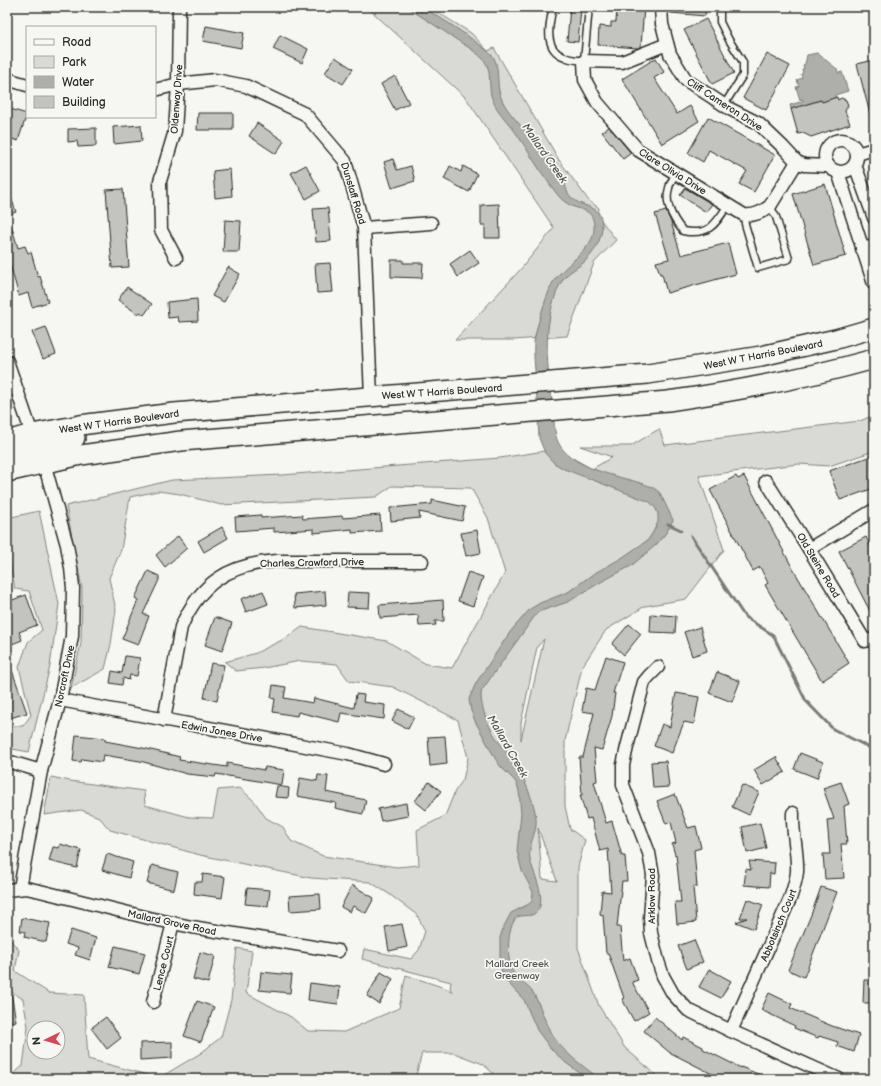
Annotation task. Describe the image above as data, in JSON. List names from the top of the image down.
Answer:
{
  "streets": {
    "main road": ["West W T Harris Boulevard"],
    "street": [
      "Oldenway Drive",
      "Cliff Cameron Drive",
      "Clare Olivia Drive",
      "Dunstaff Road",
      "Charles Crawford Drive",
      "Old Steine Road",
      "Norcroft Drive",
      "Edwin Jones Drive",
      "Arklow Road",
      "Mallard Grove Road",
      "Abbotsinch Court",
      "Lence Court"
    ]
  },
  "crossings": [
    ["Oldenway Drive", "Dunstaff Road"],
    ["Dunstaff Road", "West W T Harris Boulevard"],
    ["Charles Crawford Drive", "Edwin Jones Drive"],
    ["Norcroft Drive", "Edwin Jones Drive"],
    ["Norcroft Drive", "Mallard Grove Road"],
    ["Arklow Road", "Abbotsinch Court"],
    ["Mallard Grove Road", "Lence Court"]
  ],
  "water": ["Mallard Creek"],
  "parks": ["Mallard Creek Greenway"],
  "legend": [
    "Road",
    "Park",
    "Water",
    "Building"
  ],
  "north": "left"
}
